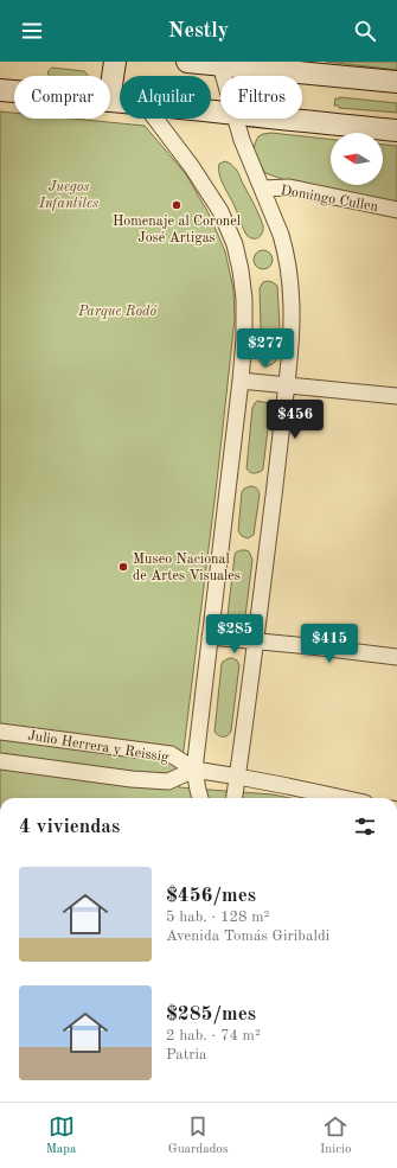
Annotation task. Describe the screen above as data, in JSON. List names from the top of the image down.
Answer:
{
  "streets": {
    "street": ["Domingo Cullen", "Julio Herrera y Reissig"]
  },
  "parks": ["Juegos Infantiles", "Parque Rodó"],
  "places": ["Homenaje al Coronel José Artigas", "Museo Nacional de Artes Visuales"],
  "north": "left",
  "page": {
    "header": "Nestly",
    "chip": ["Comprar", "Alquilar", "Filtros"],
    "price": [
      "$277",
      "$456",
      "$285",
      "$415"
    ],
    "heading": "4 viviendas",
    "list": [
      {
        "name": "$456/mes",
        "note": "5 hab. · 128 m² · Avenida Tomás Giribaldi"
      },
      {
        "name": "$285/mes",
        "note": "2 hab. · 74 m² · Patria"
      }
    ],
    "tabs": ["Mapa", "Guardados", "Inicio"]
  }
}
